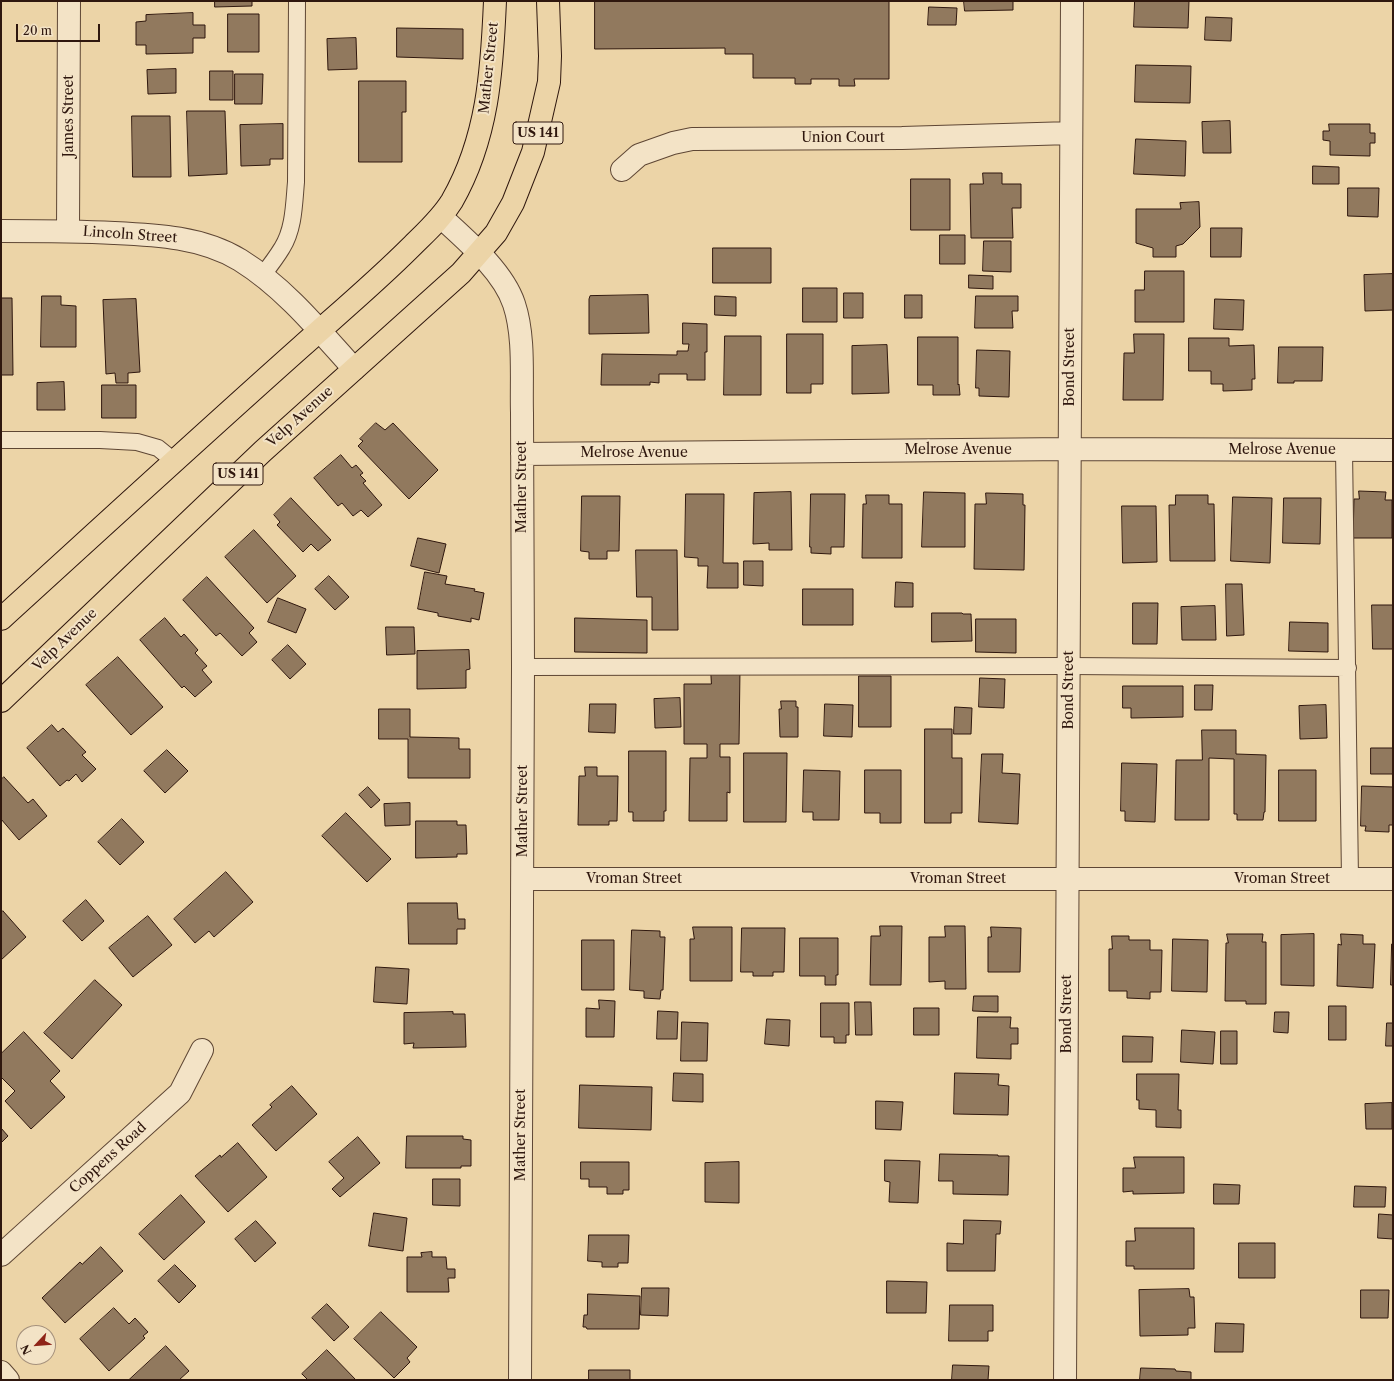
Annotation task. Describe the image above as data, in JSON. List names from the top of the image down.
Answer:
{
  "streets": {
    "main road": ["Mather Street", "US 141", "Velp Avenue"],
    "street": [
      "James Street",
      "Union Court",
      "Lincoln Street",
      "Bond Street",
      "Melrose Avenue",
      "Vroman Street",
      "Coppens Road"
    ]
  },
  "crossings": [
    ["Mather Street", "US 141"],
    ["Mather Street", "Velp Avenue"],
    ["Mather Street", "Melrose Avenue"],
    ["Mather Street", "Vroman Street"],
    ["James Street", "Lincoln Street"],
    ["US 141", "Velp Avenue"],
    ["Union Court", "Bond Street"],
    ["Lincoln Street", "Velp Avenue"],
    ["Bond Street", "Melrose Avenue"],
    ["Bond Street", "Vroman Street"]
  ],
  "scale_bar": "20 m",
  "north": "bottom left"
}
